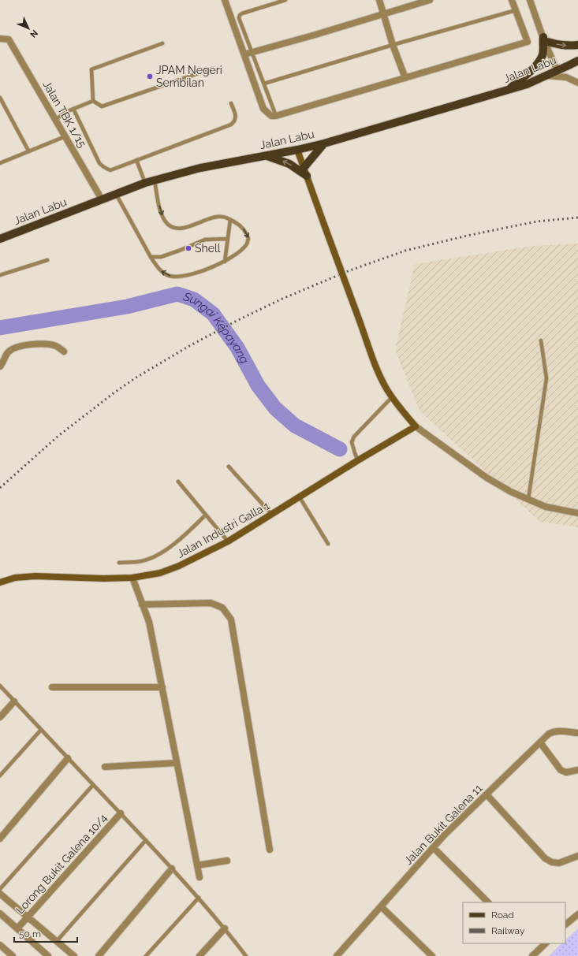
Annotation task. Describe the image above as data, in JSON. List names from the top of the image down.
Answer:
{
  "streets": {
    "main road": ["Jalan Labu", "Jalan Industri Galla 1"],
    "street": ["Jalan TBK 1/15", "Jalan Bukit Galena 11", "Lorong Bukit Galena 10/4"]
  },
  "crossings": [
    ["Jalan Labu", "Jalan TBK 1/15"]
  ],
  "water": ["Sungai Kepayang"],
  "places": ["JPAM Negeri Sembilan", "Shell"],
  "legend": ["Road", "Railway"],
  "scale_bar": "50 m",
  "north": "bottom right"
}
